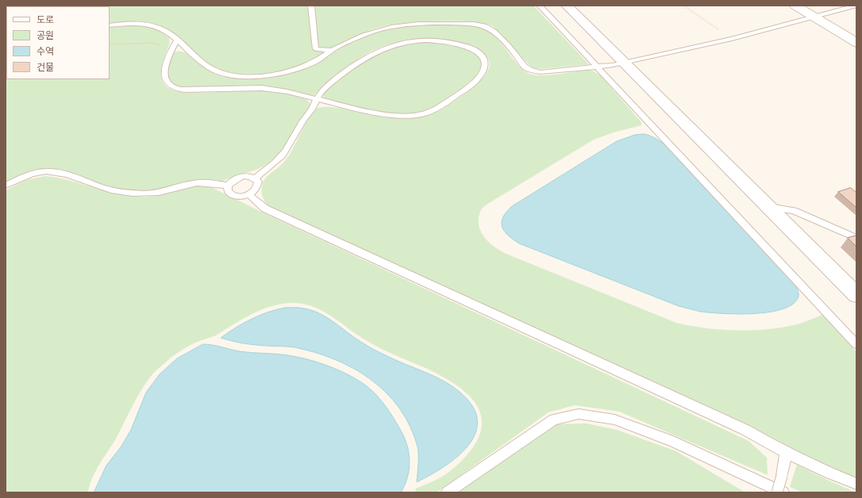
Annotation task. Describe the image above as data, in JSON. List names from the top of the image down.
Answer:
{
  "legend": [
    "도로",
    "공원",
    "수역",
    "건물"
  ]
}
